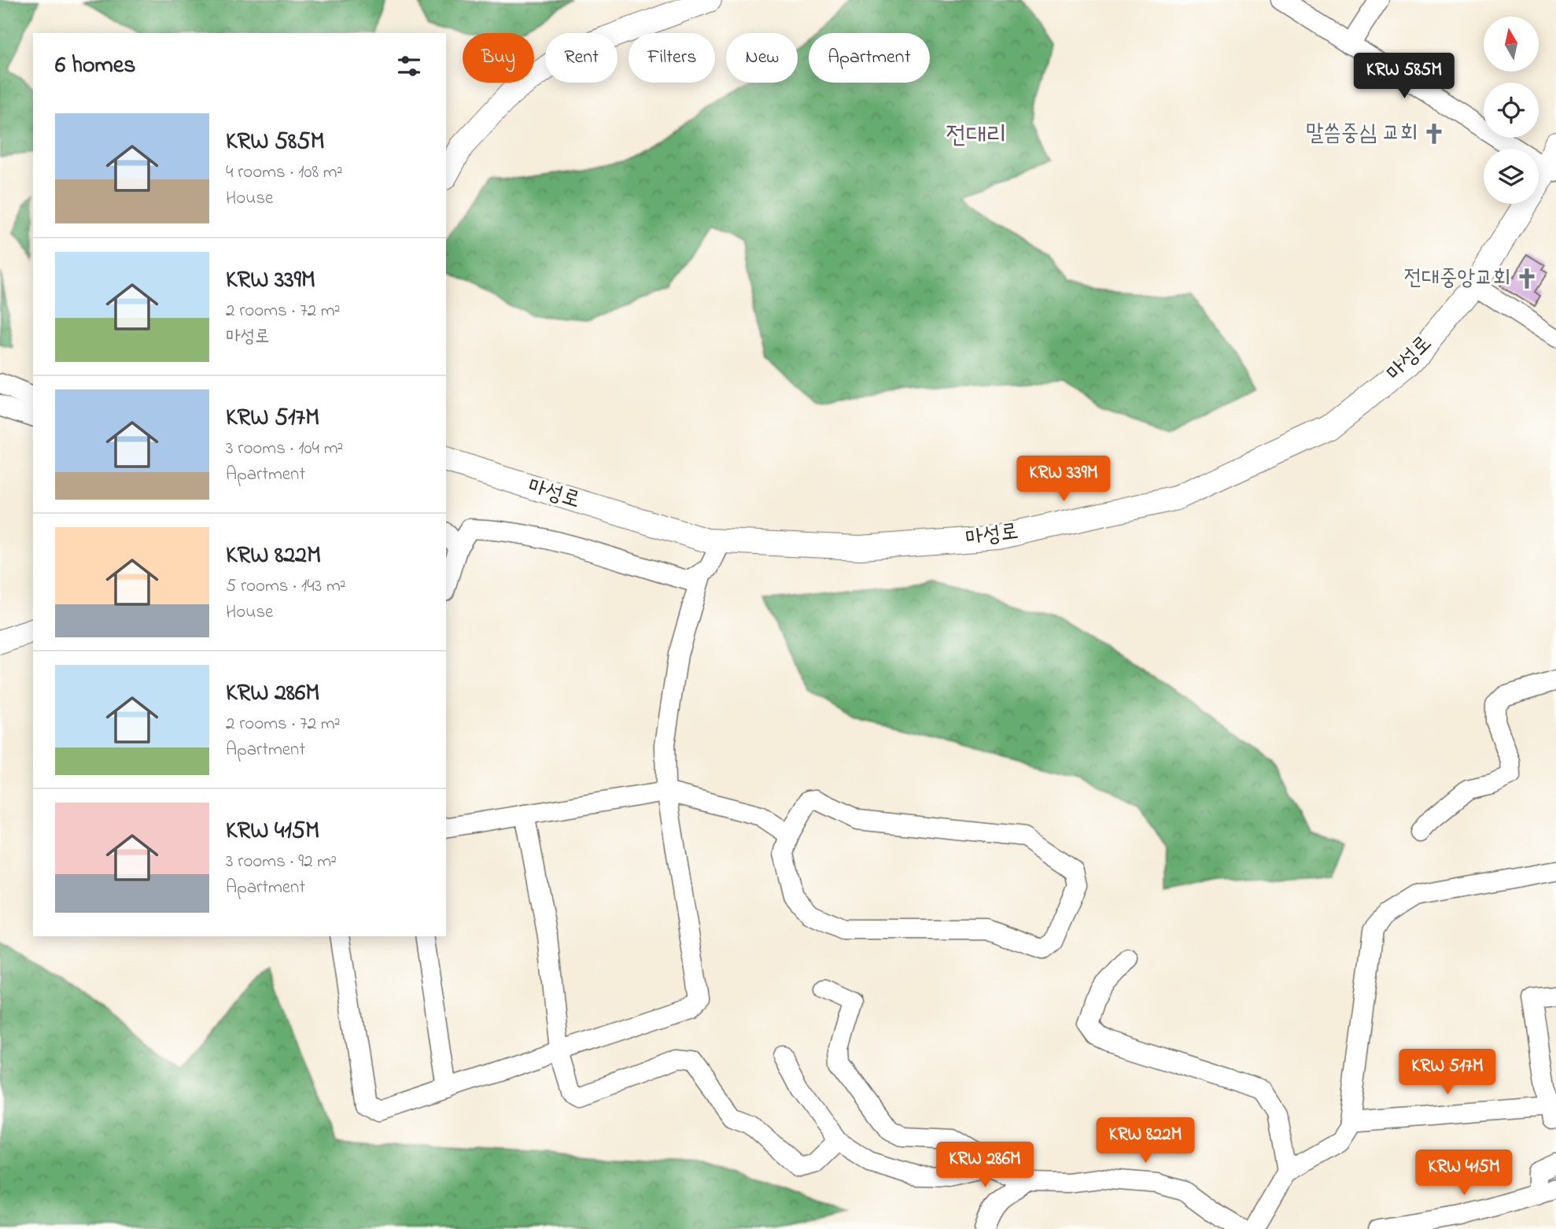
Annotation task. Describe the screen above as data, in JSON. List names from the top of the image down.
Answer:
{
  "streets": {
    "main road": ["마성로"]
  },
  "districts": ["전대리"],
  "places": {
    "church": ["말씀중심 교회", "전대중앙교회"]
  },
  "north": "top",
  "page": {
    "chip": [
      "Buy",
      "Rent",
      "Filters",
      "New",
      "Apartment"
    ],
    "heading": "6 homes",
    "price": [
      "KRW 585M",
      "KRW 339M",
      "KRW 517M",
      "KRW 822M",
      "KRW 286M",
      "KRW 415M"
    ],
    "list": [
      {
        "name": "KRW 585M",
        "note": "4 rooms · 108 m² · House"
      },
      {
        "name": "KRW 339M",
        "note": "2 rooms · 72 m² · 마성로"
      },
      {
        "name": "KRW 517M",
        "note": "3 rooms · 104 m² · Apartment"
      },
      {
        "name": "KRW 822M",
        "note": "5 rooms · 143 m² · House"
      },
      {
        "name": "KRW 286M",
        "note": "2 rooms · 72 m² · Apartment"
      },
      {
        "name": "KRW 415M",
        "note": "3 rooms · 92 m² · Apartment"
      }
    ]
  }
}
